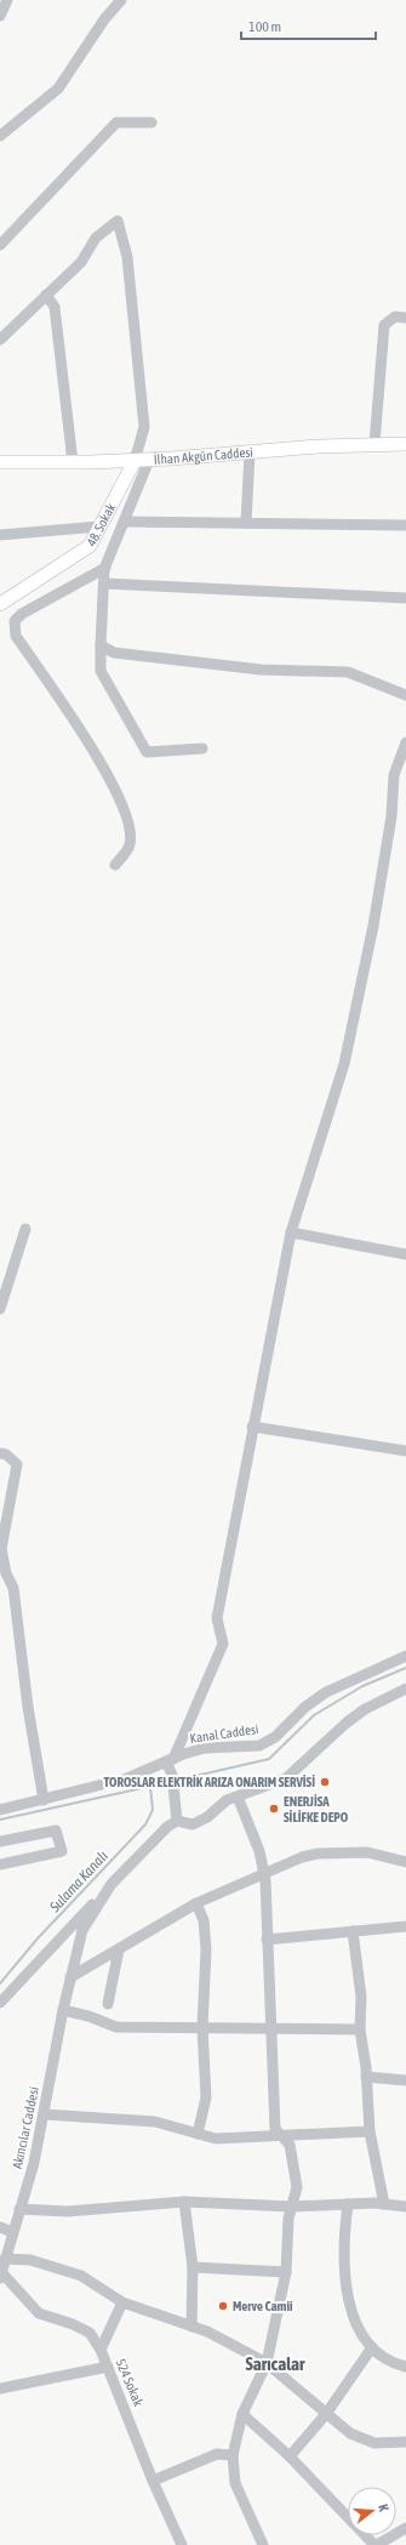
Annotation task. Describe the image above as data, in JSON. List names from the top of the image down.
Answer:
{
  "streets": {
    "main road": ["İlhan Akgün Caddesi", "48. Sokak"],
    "street": ["Kanal Caddesi", "Akıncılar Caddesi", "524 Sokak"]
  },
  "crossings": [
    ["İlhan Akgün Caddesi", "48. Sokak"],
    ["Akıncılar Caddesi", "524 Sokak"]
  ],
  "districts": ["Sarıcalar"],
  "water": ["Sulama Kanalı"],
  "places": ["TOROSLAR ELEKTRİK ARIZA ONARIM SERVİSİ", "ENERJİSA SİLİFKE DEPO", "Merve Camii"],
  "scale_bar": "100 m",
  "north": "right"
}
